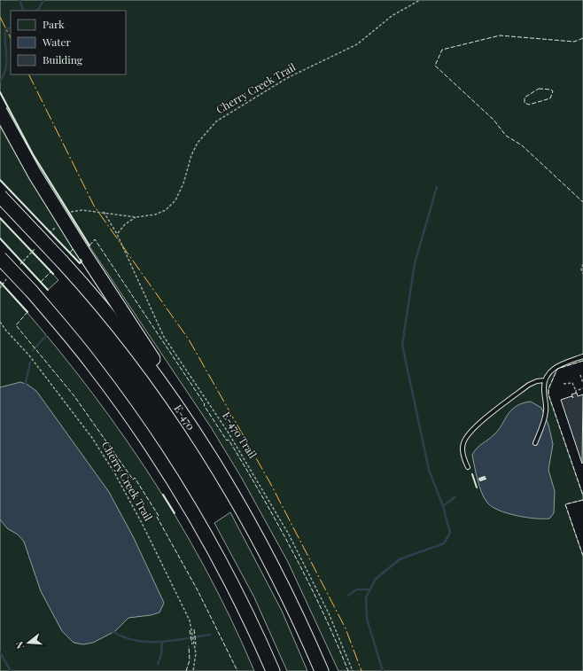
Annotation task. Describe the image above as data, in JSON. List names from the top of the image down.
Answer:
{
  "streets": {
    "highway": ["E-470"],
    "path": ["Cherry Creek Trail", "E-470 Trail"]
  },
  "crossings": [
    ["Cherry Creek Trail", "E-470 Trail"]
  ],
  "legend": ["Park", "Water", "Building"],
  "north": "left"
}
